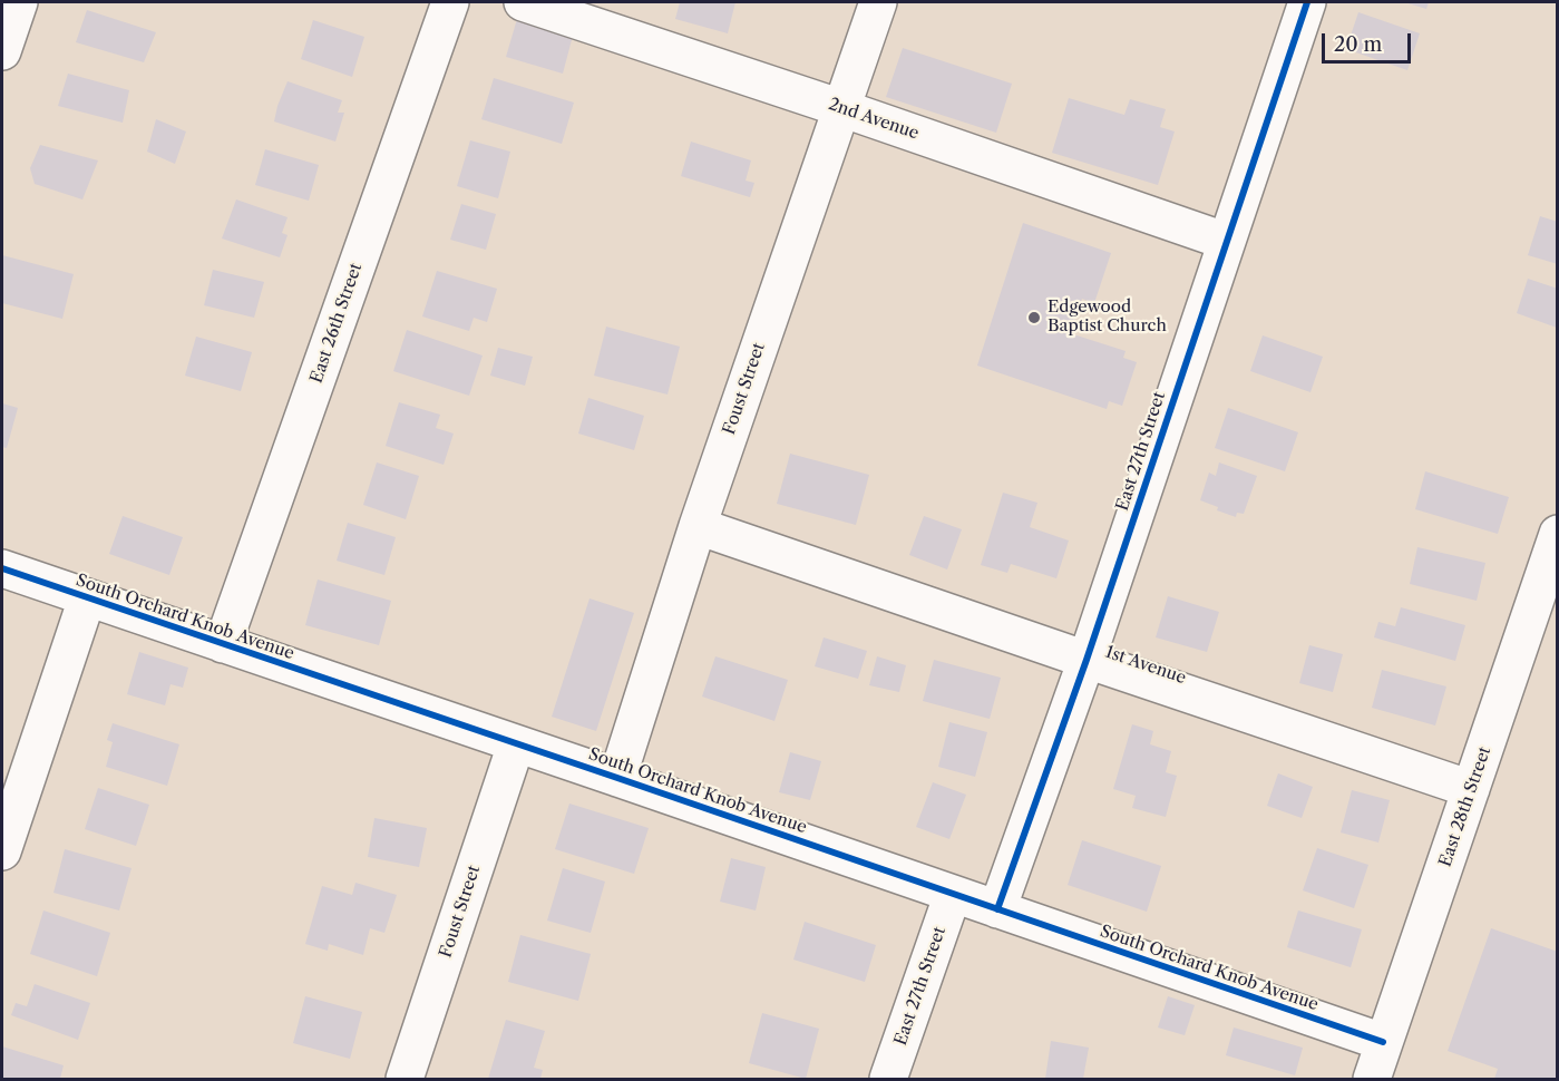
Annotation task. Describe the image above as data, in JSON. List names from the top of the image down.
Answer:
{
  "streets": {
    "street": [
      "2nd Avenue",
      "East 26th Street",
      "Foust Street",
      "East 27th Street",
      "South Orchard Knob Avenue",
      "1st Avenue",
      "East 28th Street"
    ]
  },
  "crossings": [
    ["2nd Avenue", "Foust Street"],
    ["2nd Avenue", "East 27th Street"],
    ["East 26th Street", "South Orchard Knob Avenue"],
    ["Foust Street", "South Orchard Knob Avenue"],
    ["Foust Street", "1st Avenue"],
    ["East 27th Street", "South Orchard Knob Avenue"],
    ["East 27th Street", "1st Avenue"],
    ["South Orchard Knob Avenue", "East 28th Street"],
    ["1st Avenue", "East 28th Street"]
  ],
  "places": ["Edgewood Baptist Church"],
  "scale_bar": "20 m"
}
